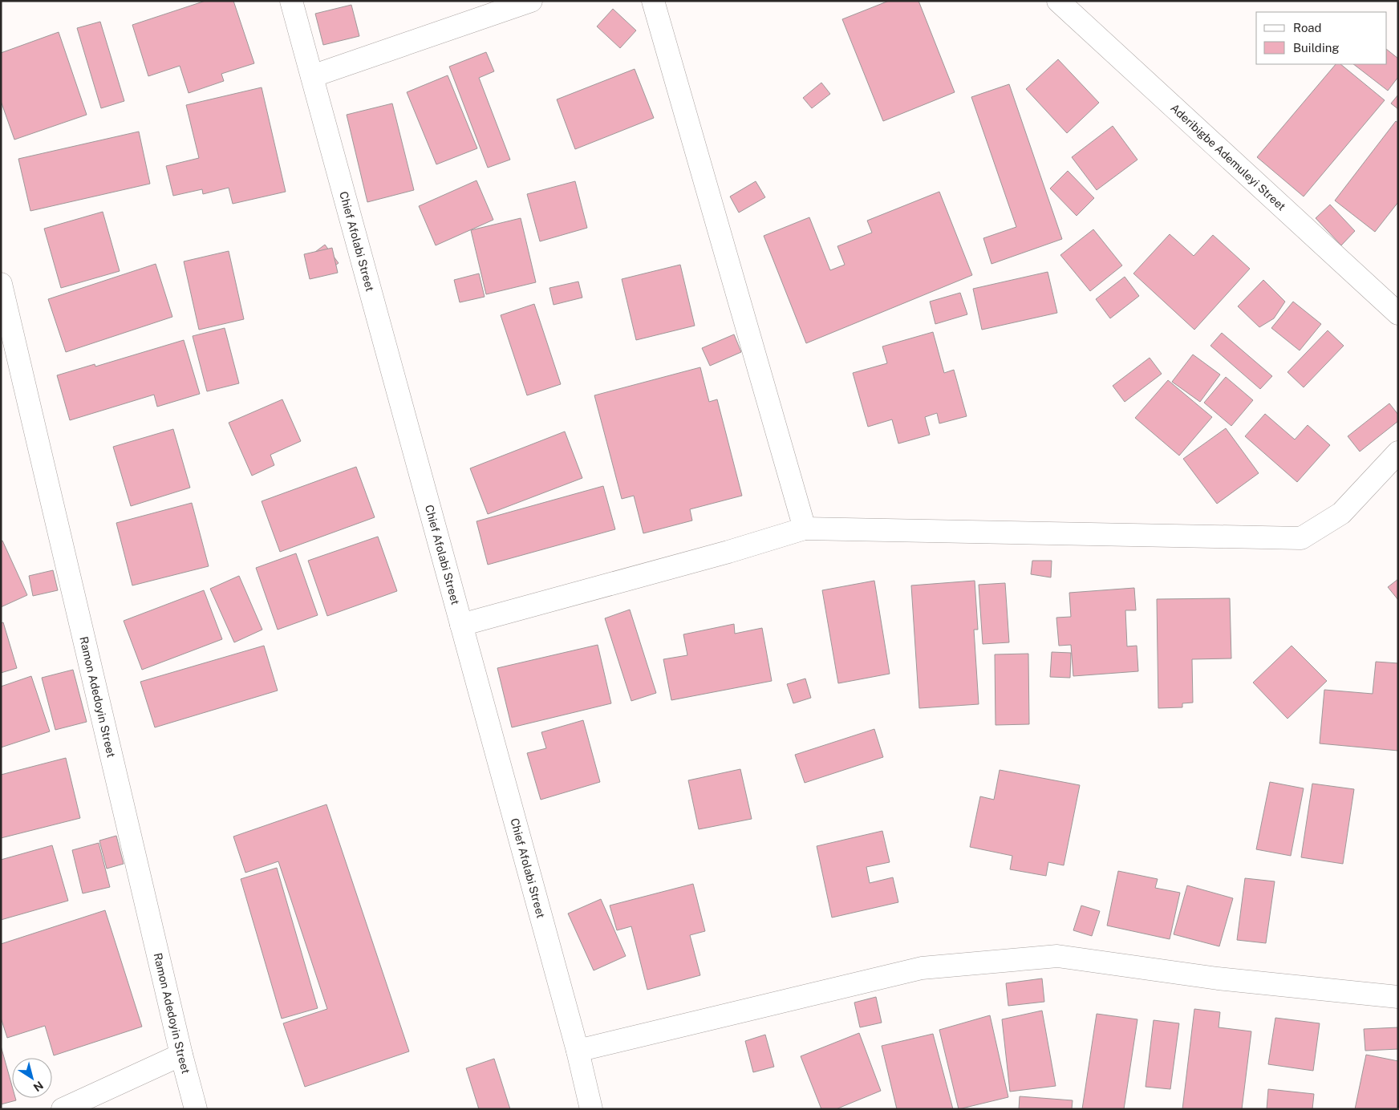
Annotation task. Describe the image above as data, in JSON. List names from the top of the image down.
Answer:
{
  "streets": {
    "street": ["Aderibigbe Ademuleyi Street", "Chief Afolabi Street", "Ramon Adedoyin Street"]
  },
  "legend": ["Road", "Building"],
  "north": "bottom right"
}
